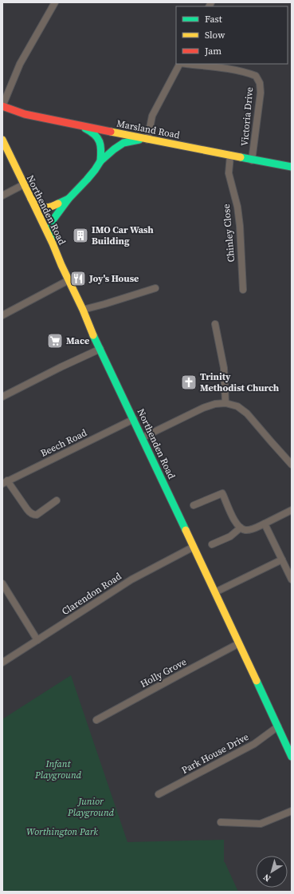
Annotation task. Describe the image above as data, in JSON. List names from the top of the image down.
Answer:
{
  "streets": {
    "main road": ["Marsland Road", "Northenden Road"],
    "street": [
      "Victoria Drive",
      "Chinley Close",
      "Beech Road",
      "Clarendon Road",
      "Holly Grove",
      "Park House Drive"
    ]
  },
  "crossings": [
    ["Victoria Drive", "Marsland Road"],
    ["Marsland Road", "Chinley Close"],
    ["Northenden Road", "Beech Road"],
    ["Northenden Road", "Clarendon Road"],
    ["Northenden Road", "Holly Grove"],
    ["Northenden Road", "Park House Drive"]
  ],
  "parks": ["Infant Playground", "Junior Playground", "Worthington Park"],
  "places": {
    "building": ["IMO Car Wash Building"],
    "restaurant": ["Joy's House"],
    "supermarket": ["Mace"],
    "church": ["Trinity Methodist Church"]
  },
  "legend": ["Fast", "Slow", "Jam"],
  "north": "bottom left"
}
